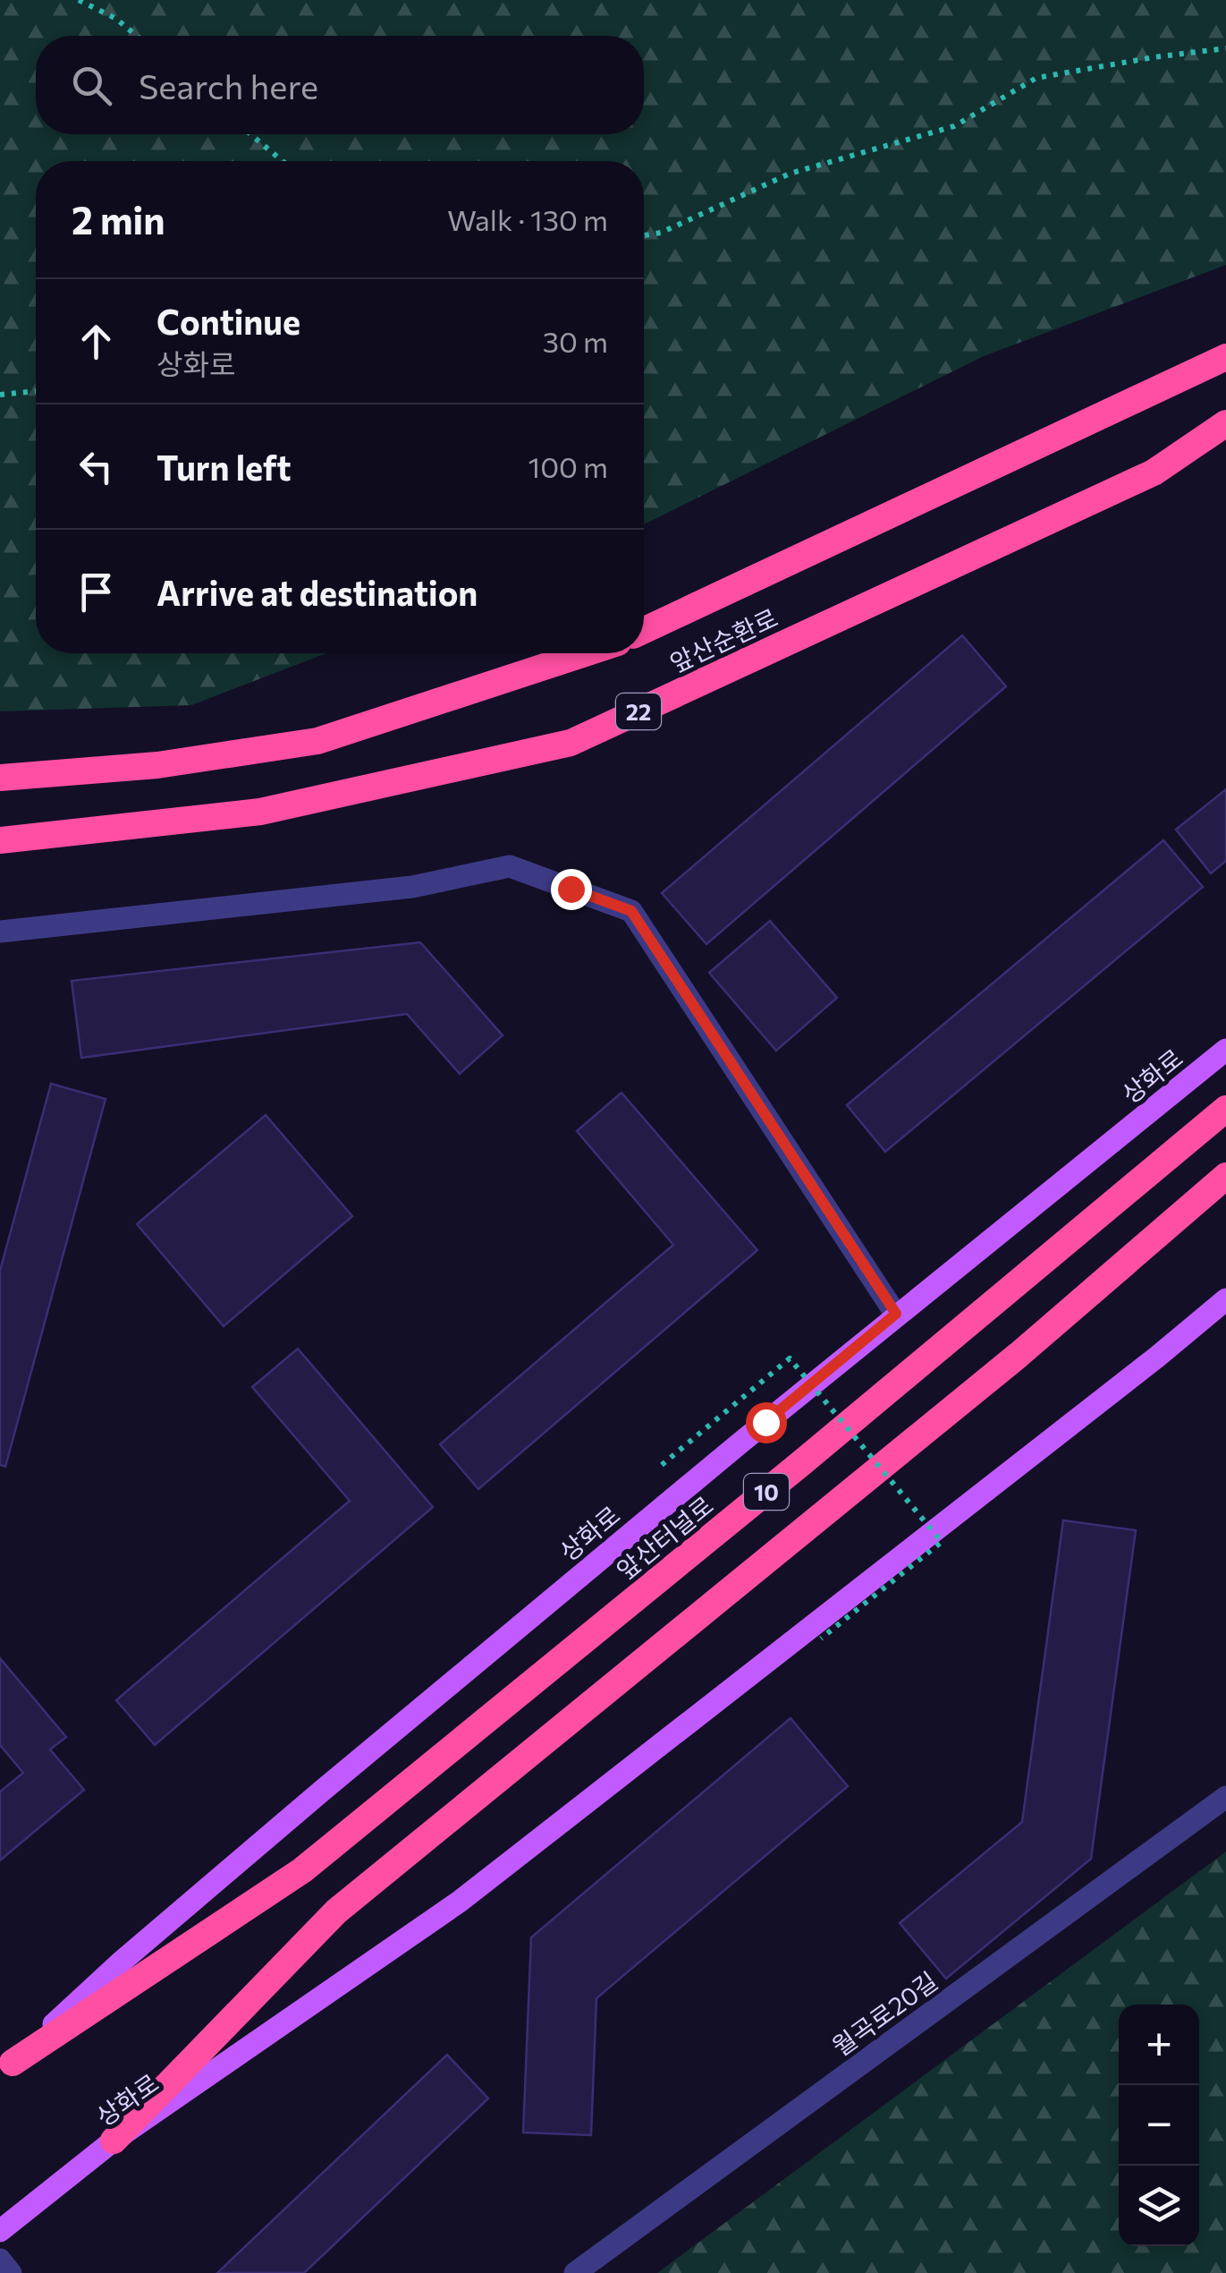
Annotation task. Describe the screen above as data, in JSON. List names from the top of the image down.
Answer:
{
  "streets": {
    "highway": [
      "앞산순환로",
      "22",
      "10",
      "앞산터널로"
    ],
    "main road": ["상화로"],
    "lane": ["월곡로20길"]
  },
  "crossings": [
    ["상화로", "10"],
    ["상화로", "앞산터널로"]
  ],
  "page": {
    "search": "Search here",
    "heading": ["2 min", "Walk · 130 m"],
    "list": [
      ["Continue", "상화로", "30 m"],
      ["Turn left", "100 m"],
      "Arrive at destination"
    ],
    "map_buttons": ["+", "−"]
  }
}
